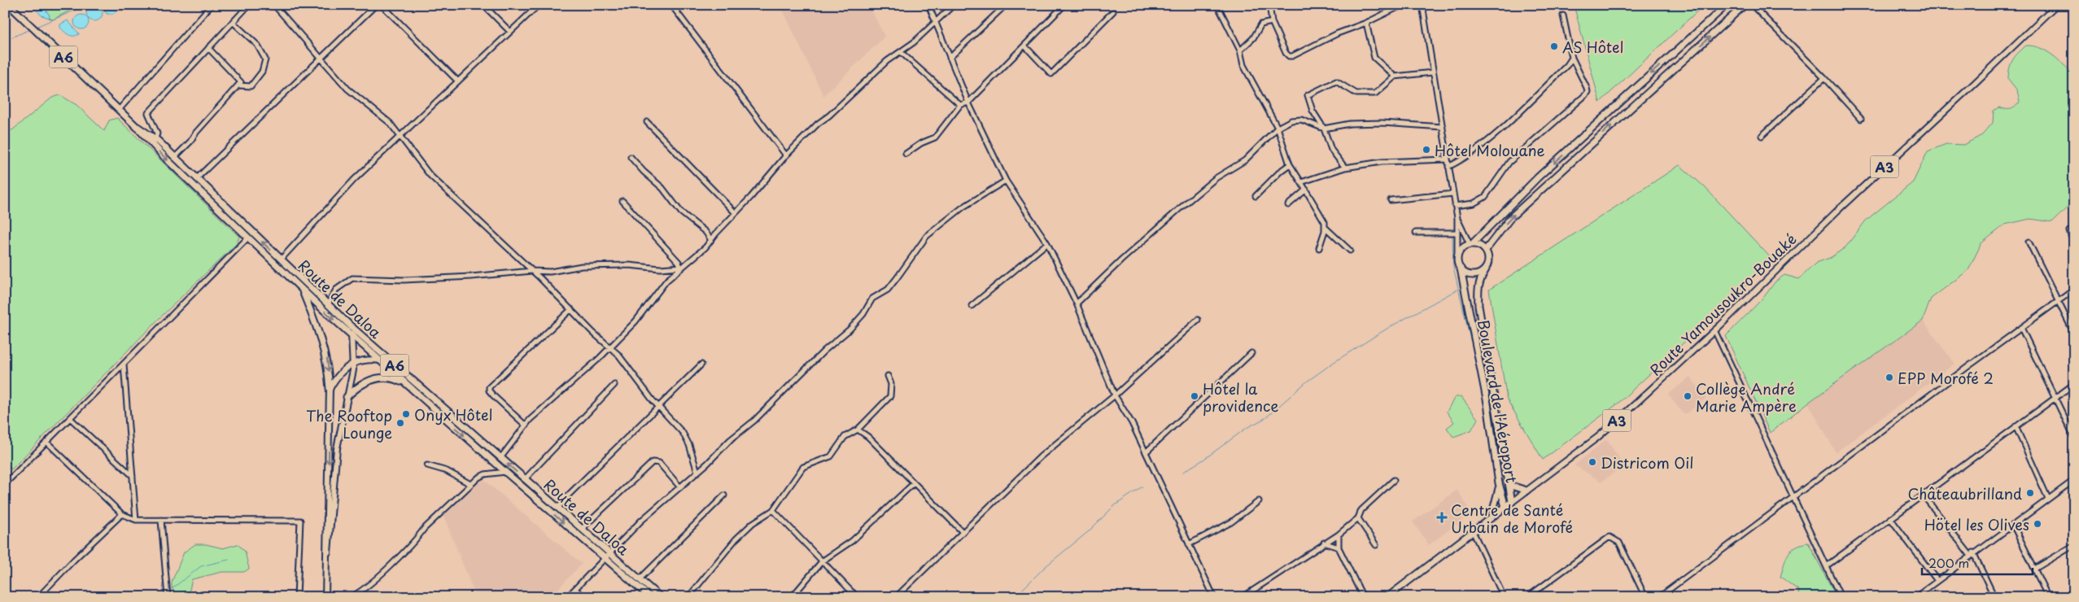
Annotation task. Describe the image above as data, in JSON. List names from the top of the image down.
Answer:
{
  "streets": {
    "highway": [
      "A6",
      "A3",
      "Route de Daloa",
      "Route Yamousoukro-Bouaké",
      "Boulevard de l'Aéroport"
    ]
  },
  "crossings": [
    ["A6", "Route de Daloa"],
    ["Route Yamousoukro-Bouaké", "Boulevard de l'Aéroport"]
  ],
  "places": {
    "other": [
      "AS Hôtel",
      "Hôtel Molouane",
      "EPP Morofé 2",
      "Hôtel la providence",
      "Collège André Marie Ampère",
      "Onyx Hôtel",
      "The Rooftop Lounge",
      "Districom Oil",
      "Châteaubrilland",
      "Hötel les Olives"
    ],
    "health": ["Centre de Santé Urbain de Morofé"]
  },
  "scale_bar": "200 m"
}
